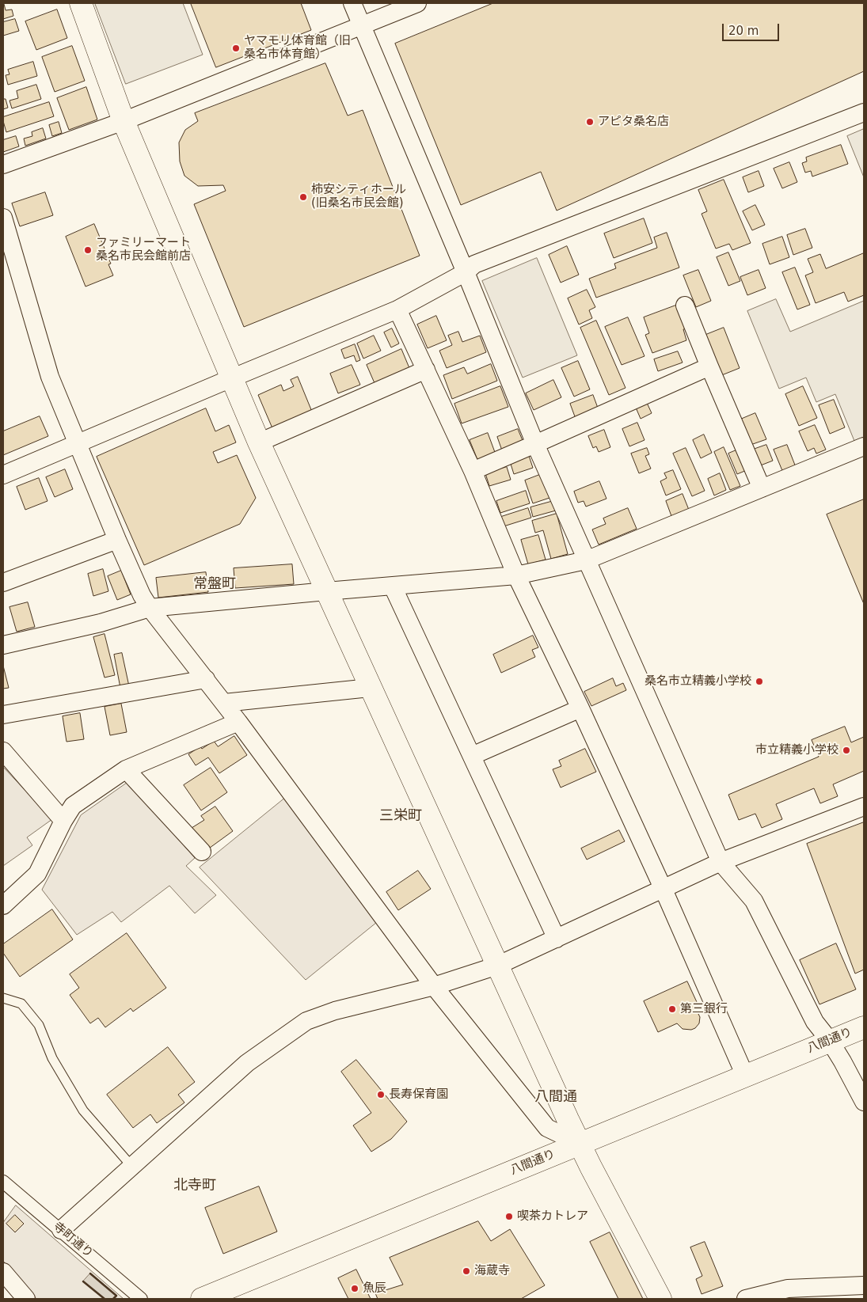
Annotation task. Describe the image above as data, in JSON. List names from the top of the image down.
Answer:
{
  "streets": {
    "street": ["八間通り", "寺町通り"]
  },
  "districts": [
    "常盤町",
    "三栄町",
    "八間通",
    "北寺町"
  ],
  "places": [
    "ヤマモリ体育館（旧 桑名市体育館）",
    "アピタ桑名店",
    "柿安シティホール (旧桑名市民会館)",
    "ファミリーマート 桑名市民会館前店",
    "桑名市立精義小学校",
    "市立精義小学校",
    "第三銀行",
    "長寿保育園",
    "喫茶カトレア",
    "海蔵寺",
    "魚辰"
  ],
  "scale_bar": "20 m"
}
